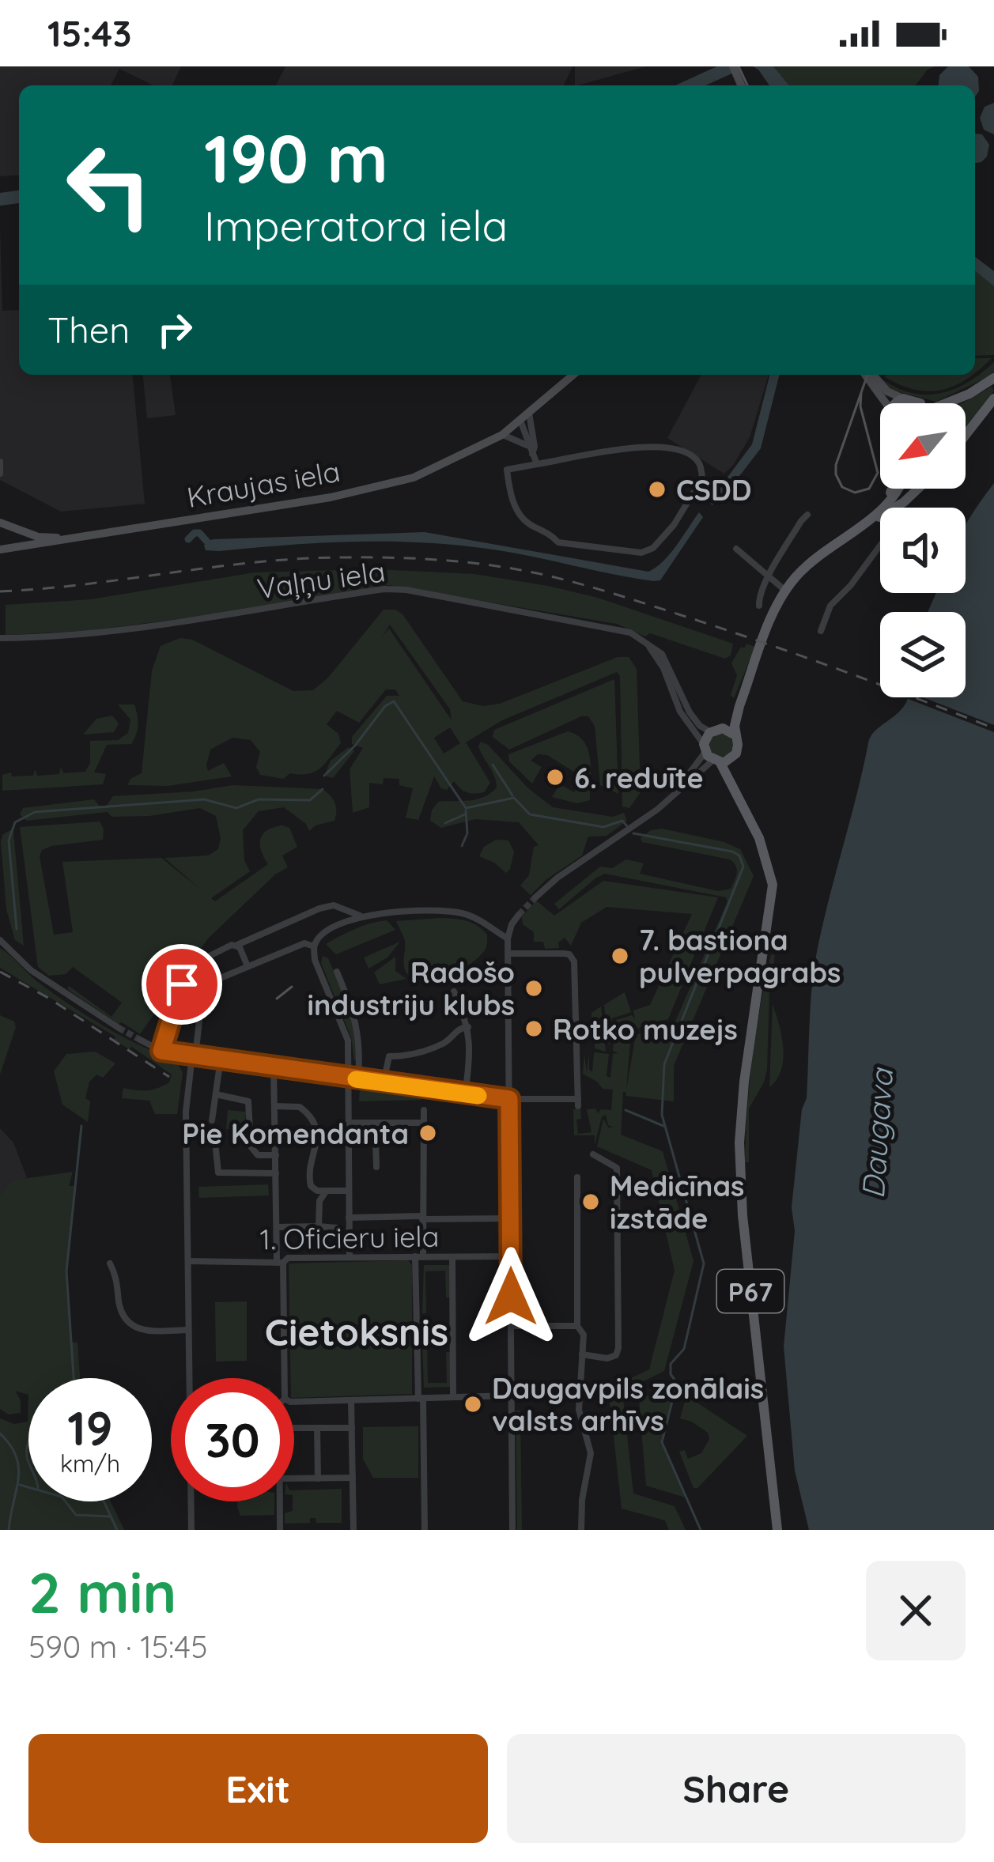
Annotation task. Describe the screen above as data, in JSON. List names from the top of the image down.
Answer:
{
  "streets": {
    "main road": ["P67"],
    "street": ["Kraujas iela", "Vaļņu iela", "1. Oficieru iela"]
  },
  "districts": ["Cietoksnis"],
  "water": ["Daugava"],
  "places": [
    "CSDD",
    "6. reduīte",
    "7. bastiona pulverpagrabs",
    "Radošo industriju klubs",
    "Rotko muzejs",
    "Pie Komendanta",
    "Medicīnas izstāde",
    "Daugavpils zonālais valsts arhīvs"
  ],
  "north": "bottom left",
  "page": {
    "status": "15:43",
    "turn": ["190 m", "Imperatora iela"],
    "then": "Then",
    "speed": "19 km/h",
    "limit": "30",
    "heading": ["2 min", "590 m · 15:45"],
    "buttons": ["Exit", "Share"]
  }
}
